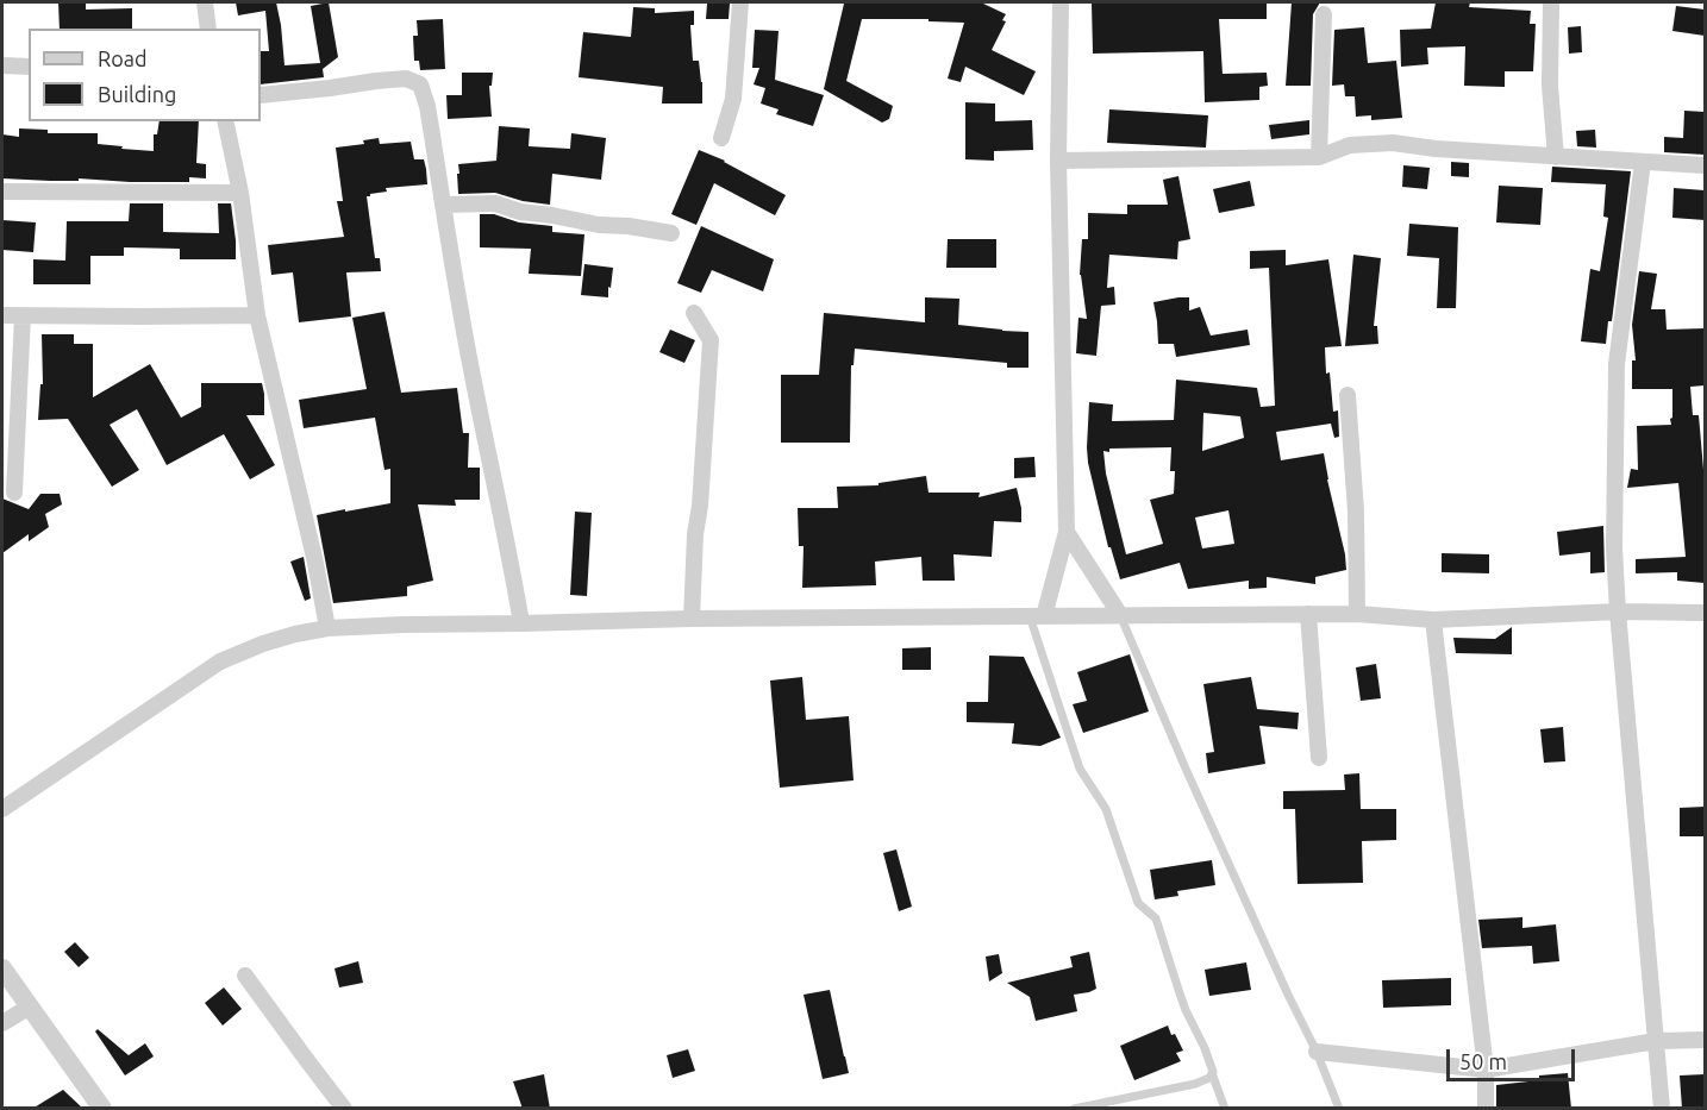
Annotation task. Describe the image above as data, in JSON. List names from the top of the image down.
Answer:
{
  "legend": ["Road", "Building"],
  "scale_bar": "50 m"
}
